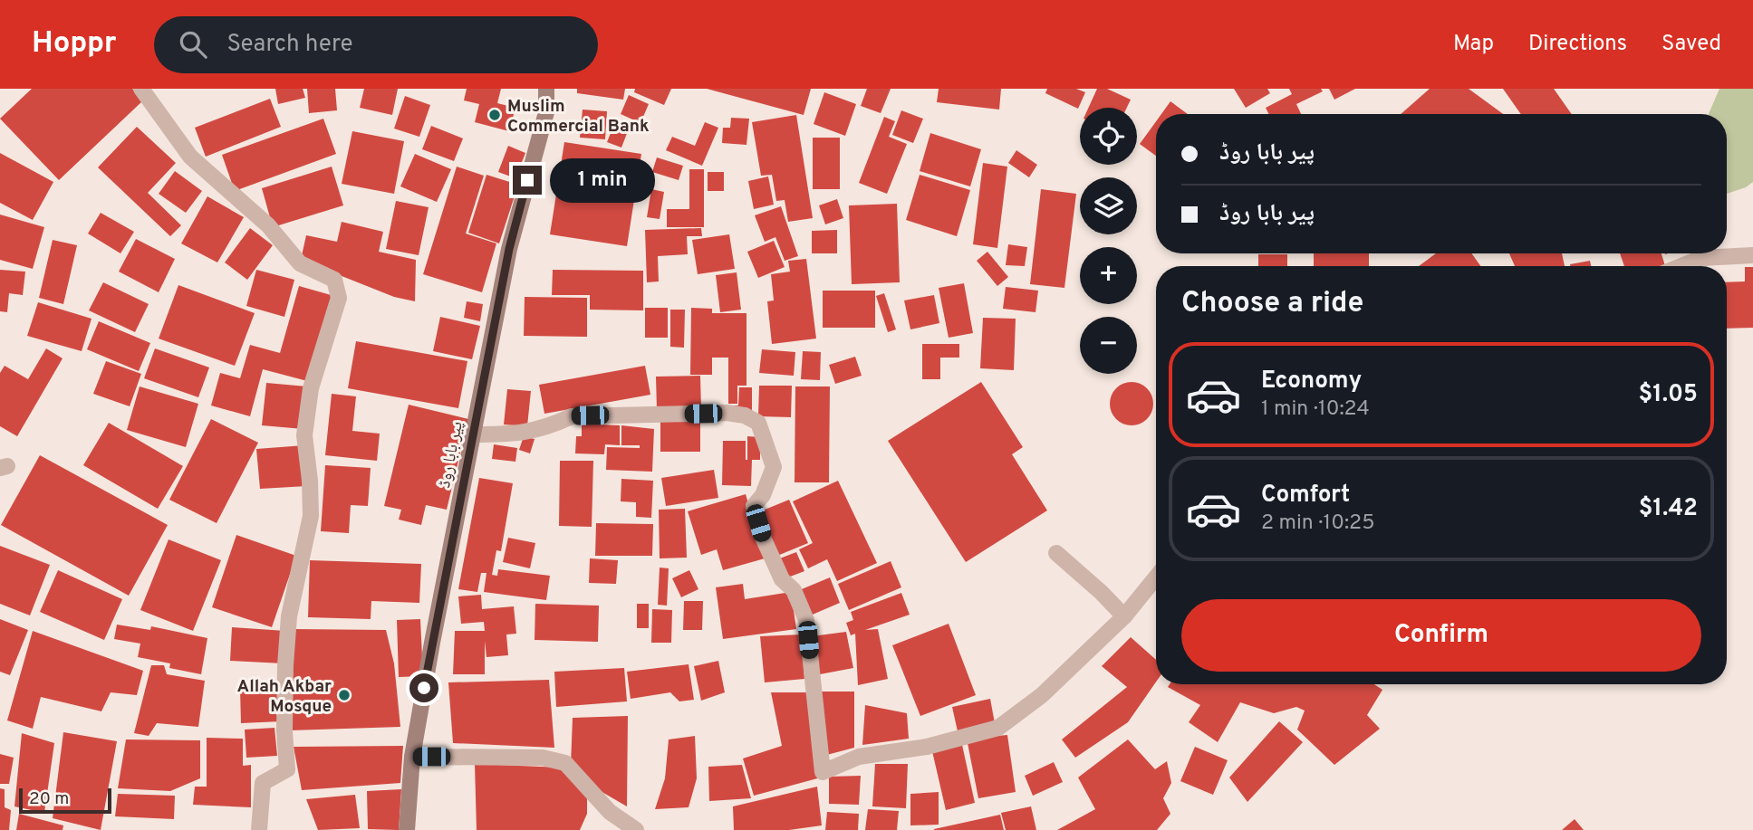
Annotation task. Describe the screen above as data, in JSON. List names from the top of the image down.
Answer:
{
  "streets": {
    "main road": ["پیر بابا روڈ"]
  },
  "places": ["Muslim Commercial Bank", "Allah Akbar Mosque"],
  "scale_bar": "20 m",
  "page": {
    "header": "Hoppr",
    "search": "Search here",
    "nav": ["Map", "Directions", "Saved"],
    "map_buttons": ["+", "−"],
    "banner": ["پیر بابا روڈ", "پیر بابا روڈ"],
    "bubble": "1 min",
    "heading": "Choose a ride",
    "list": [
      {
        "name": "Economy",
        "note": "1 min · 10:24",
        "value": "$1.05"
      },
      {
        "name": "Comfort",
        "note": "2 min · 10:25",
        "value": "$1.42"
      }
    ],
    "buttons": "Confirm",
    "scale": "20 m"
  }
}
